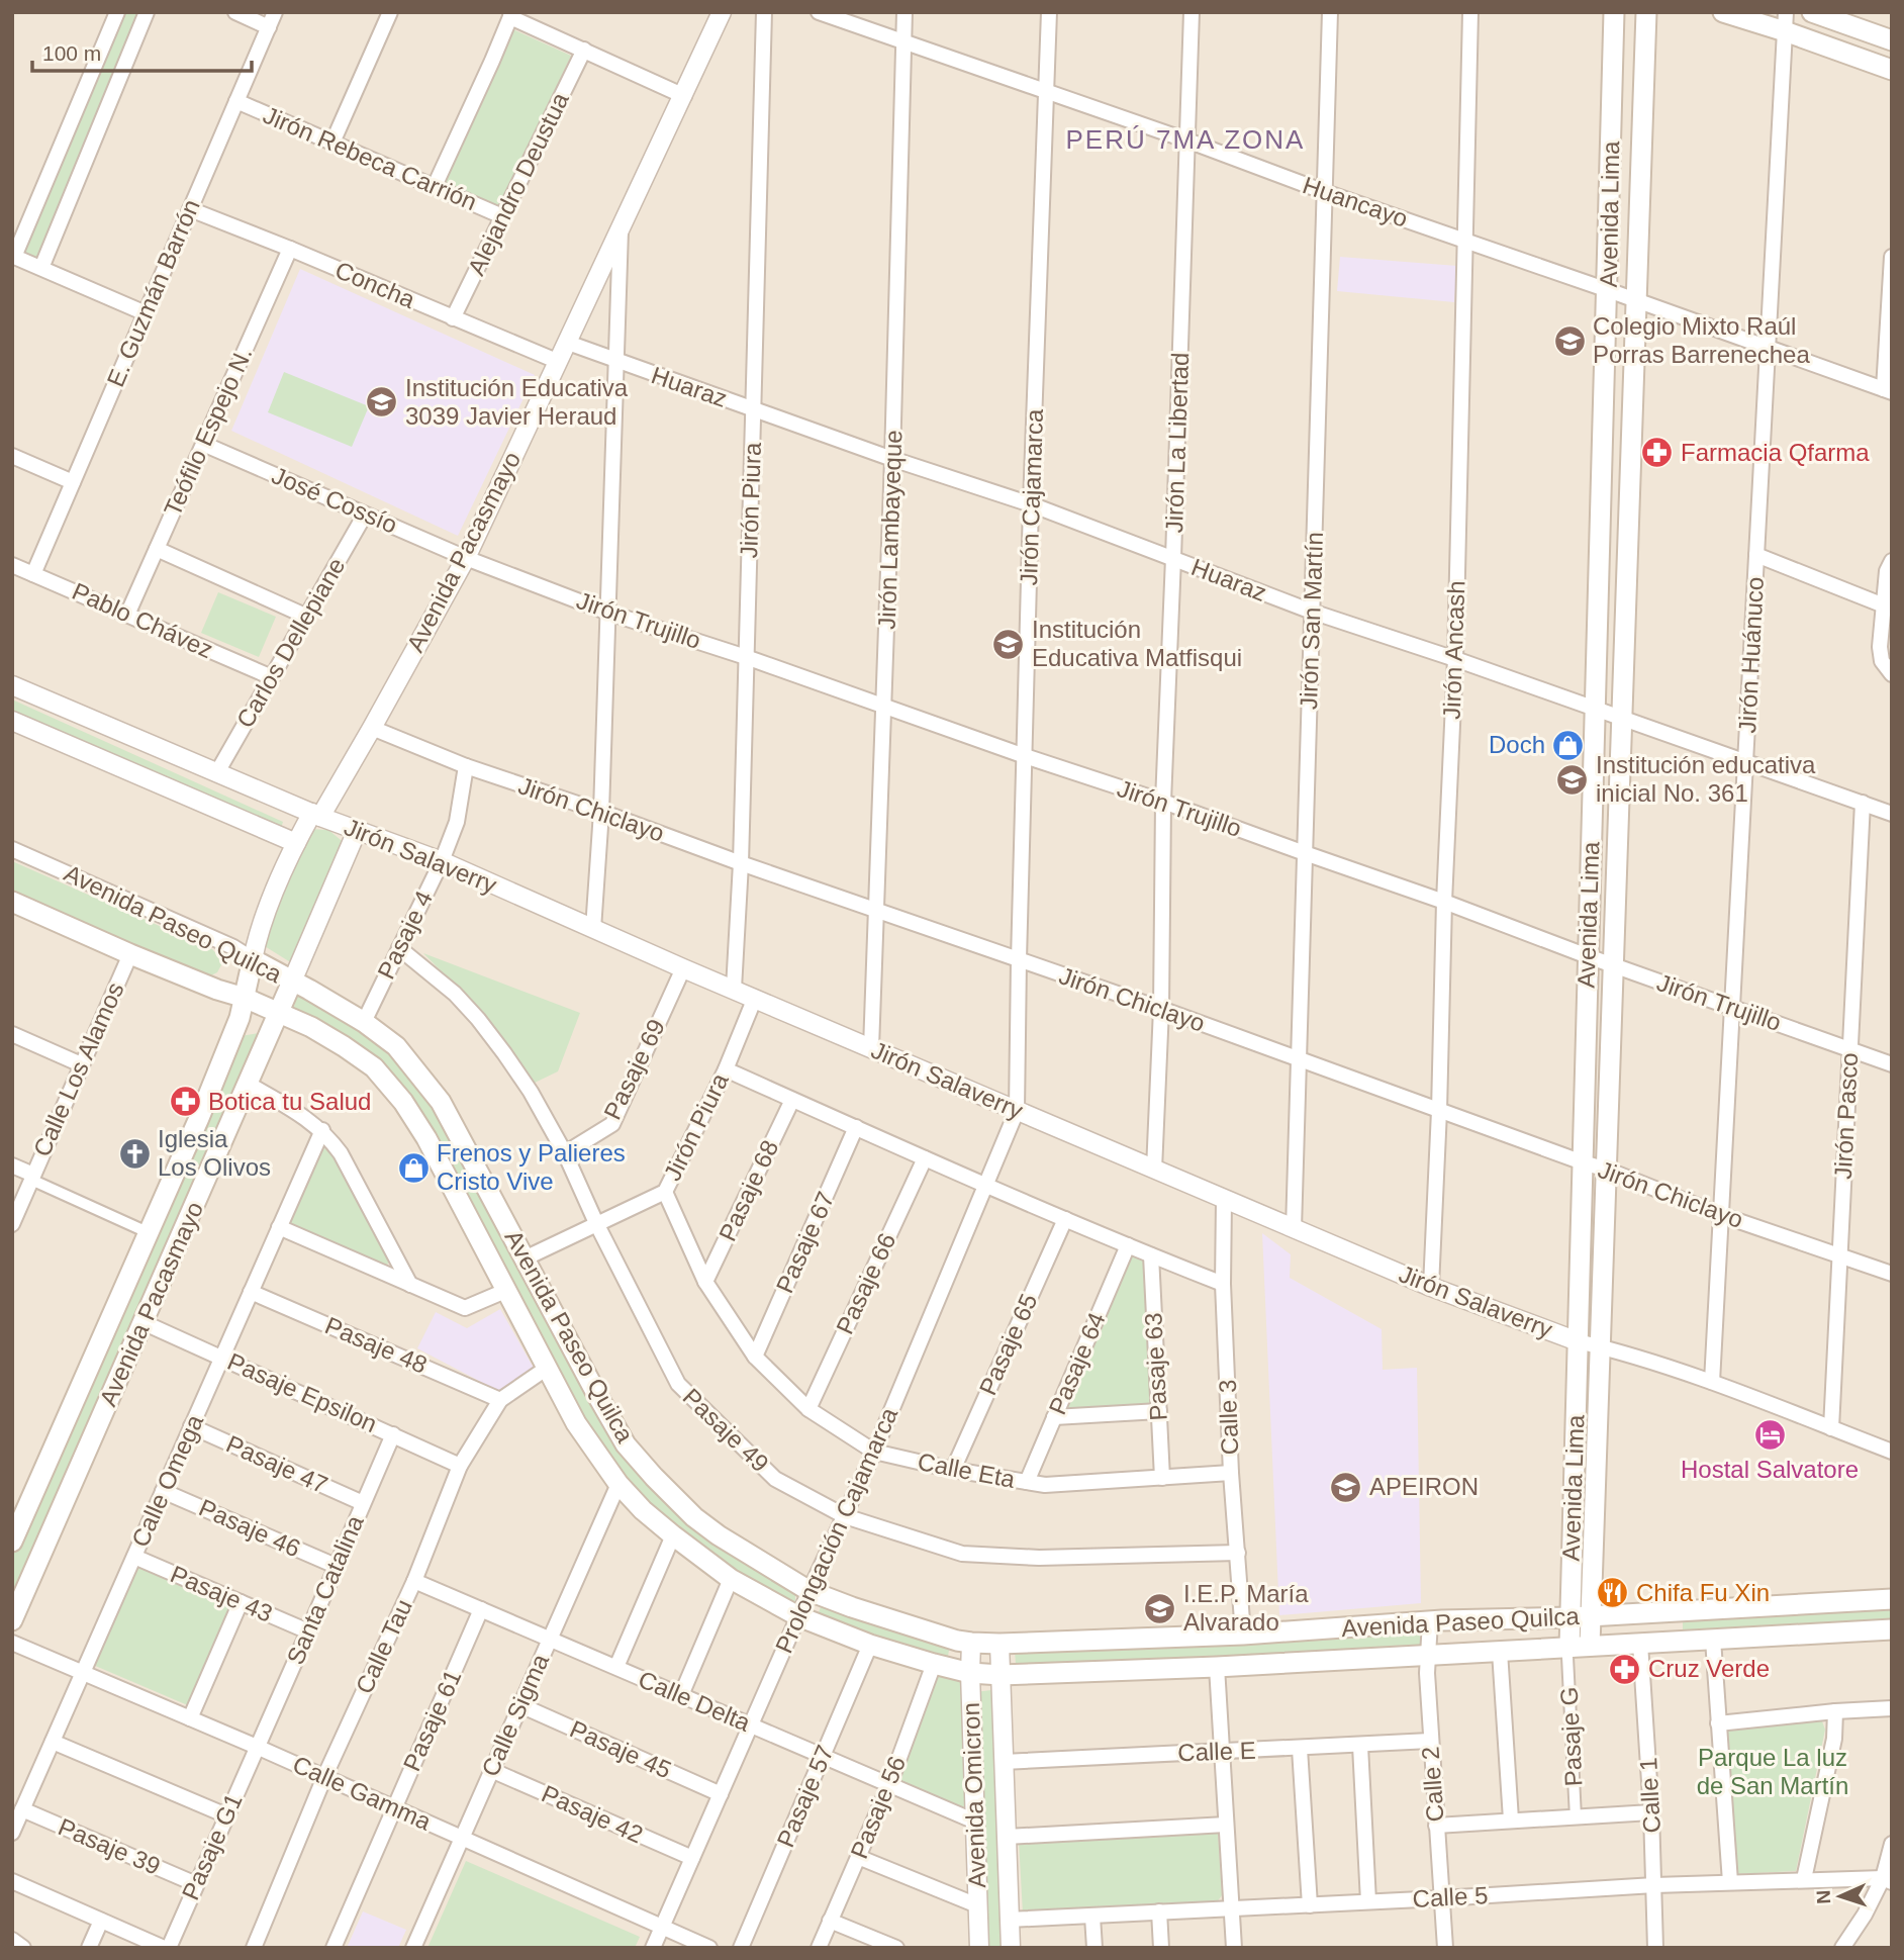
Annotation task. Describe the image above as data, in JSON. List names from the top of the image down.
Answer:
{
  "streets": {
    "main road": ["Avenida Lima", "Avenida Pacasmayo", "Avenida Paseo Quilca"],
    "street": [
      "Jirón Rebeca Carrión",
      "Alejandro Deustua",
      "Huancayo",
      "Concha",
      "E. Guzmán Barrón",
      "Huaraz",
      "Teófilo Espejo N.",
      "Jirón La Libertad",
      "Jirón Cajamarca",
      "José Cossío",
      "Jirón Piura",
      "Jirón Lambayeque",
      "Pablo Chávez",
      "Jirón Trujillo",
      "Jirón San Martín",
      "Carlos Dellepiane",
      "Jirón Ancash",
      "Jirón Huánuco",
      "Jirón Chiclayo",
      "Jirón Salaverry",
      "Pasaje 4",
      "Calle Los Alamos",
      "Pasaje 69",
      "Jirón Pasco",
      "Pasaje 68",
      "Pasaje 67",
      "Pasaje 66",
      "Pasaje 65",
      "Pasaje 48",
      "Pasaje 64",
      "Pasaje 63",
      "Pasaje Epsilon",
      "Calle 3",
      "Pasaje 49",
      "Pasaje 47",
      "Calle Eta",
      "Calle Omega",
      "Pasaje 46",
      "Prolongación Cajamarca",
      "Santa Catalina",
      "Pasaje 43",
      "Calle Tau",
      "Calle Delta",
      "Calle Sigma",
      "Pasaje 61",
      "Pasaje G",
      "Pasaje 45",
      "Calle E",
      "Calle 2",
      "Calle Gamma",
      "Avenida Omicron",
      "Calle 1",
      "Pasaje 57",
      "Pasaje 56",
      "Pasaje 42",
      "Pasaje 39",
      "Pasaje G1",
      "Calle 5"
    ]
  },
  "crossings": [
    ["Jirón Rebeca Carrión", "Alejandro Deustua"],
    ["Jirón Rebeca Carrión", "E. Guzmán Barrón"],
    ["Alejandro Deustua", "Concha"],
    ["Huancayo", "Avenida Lima"],
    ["Huancayo", "Jirón La Libertad"],
    ["Huancayo", "Jirón Cajamarca"],
    ["Huancayo", "Jirón Lambayeque"],
    ["Huancayo", "Jirón San Martín"],
    ["Huancayo", "Jirón Ancash"],
    ["Huancayo", "Jirón Huánuco"],
    ["Avenida Lima", "Huaraz"],
    ["Avenida Lima", "Jirón Trujillo"],
    ["Avenida Lima", "Jirón Chiclayo"],
    ["Avenida Lima", "Jirón Salaverry"],
    ["Avenida Lima", "Avenida Paseo Quilca"],
    ["Avenida Lima", "Pasaje G"],
    ["Concha", "E. Guzmán Barrón"],
    ["Concha", "Teófilo Espejo N."],
    ["Concha", "Avenida Pacasmayo"],
    ["E. Guzmán Barrón", "Pablo Chávez"],
    ["Huaraz", "Jirón La Libertad"],
    ["Huaraz", "Jirón Cajamarca"],
    ["Huaraz", "Jirón Piura"],
    ["Huaraz", "Jirón Lambayeque"],
    ["Huaraz", "Avenida Pacasmayo"],
    ["Huaraz", "Jirón San Martín"],
    ["Huaraz", "Jirón Ancash"],
    ["Huaraz", "Jirón Huánuco"],
    ["Huaraz", "Jirón Pasco"],
    ["Teófilo Espejo N.", "José Cossío"],
    ["Teófilo Espejo N.", "Pablo Chávez"],
    ["Jirón La Libertad", "Jirón Trujillo"],
    ["Jirón La Libertad", "Jirón Chiclayo"],
    ["Jirón La Libertad", "Jirón Salaverry"],
    ["Jirón Cajamarca", "Jirón Trujillo"],
    ["Jirón Cajamarca", "Jirón Chiclayo"],
    ["Jirón Cajamarca", "Jirón Salaverry"],
    ["Jirón Cajamarca", "Prolongación Cajamarca"],
    ["José Cossío", "Avenida Pacasmayo"],
    ["José Cossío", "Jirón Trujillo"],
    ["José Cossío", "Carlos Dellepiane"],
    ["Jirón Piura", "Jirón Trujillo"],
    ["Jirón Piura", "Jirón Chiclayo"],
    ["Jirón Piura", "Jirón Salaverry"],
    ["Jirón Piura", "Avenida Paseo Quilca"],
    ["Jirón Piura", "Pasaje 49"],
    ["Jirón Piura", "Calle Eta"],
    ["Jirón Lambayeque", "Jirón Trujillo"],
    ["Jirón Lambayeque", "Jirón Chiclayo"],
    ["Jirón Lambayeque", "Jirón Salaverry"],
    ["Avenida Pacasmayo", "Jirón Trujillo"],
    ["Avenida Pacasmayo", "Jirón Chiclayo"],
    ["Avenida Pacasmayo", "Jirón Salaverry"],
    ["Avenida Pacasmayo", "Avenida Paseo Quilca"],
    ["Avenida Pacasmayo", "Pasaje Epsilon"],
    ["Pablo Chávez", "Carlos Dellepiane"],
    ["Jirón Trujillo", "Jirón San Martín"],
    ["Jirón Trujillo", "Jirón Ancash"],
    ["Jirón Trujillo", "Jirón Huánuco"],
    ["Jirón Trujillo", "Jirón Pasco"],
    ["Jirón San Martín", "Jirón Chiclayo"],
    ["Jirón San Martín", "Jirón Salaverry"],
    ["Carlos Dellepiane", "Jirón Salaverry"],
    ["Jirón Ancash", "Jirón Chiclayo"],
    ["Jirón Ancash", "Jirón Salaverry"],
    ["Jirón Huánuco", "Jirón Chiclayo"],
    ["Jirón Huánuco", "Jirón Salaverry"],
    ["Jirón Chiclayo", "Pasaje 4"],
    ["Jirón Chiclayo", "Jirón Pasco"],
    ["Jirón Salaverry", "Pasaje 4"],
    ["Jirón Salaverry", "Pasaje 69"],
    ["Jirón Salaverry", "Jirón Pasco"],
    ["Jirón Salaverry", "Calle 3"],
    ["Jirón Salaverry", "Prolongación Cajamarca"],
    ["Avenida Paseo Quilca", "Pasaje 4"],
    ["Avenida Paseo Quilca", "Calle Los Alamos"],
    ["Avenida Paseo Quilca", "Calle 3"],
    ["Avenida Paseo Quilca", "Prolongación Cajamarca"],
    ["Avenida Paseo Quilca", "Calle Tau"],
    ["Avenida Paseo Quilca", "Calle Sigma"],
    ["Avenida Paseo Quilca", "Pasaje G"],
    ["Avenida Paseo Quilca", "Calle 2"],
    ["Avenida Paseo Quilca", "Avenida Omicron"],
    ["Avenida Paseo Quilca", "Calle 1"],
    ["Avenida Paseo Quilca", "Pasaje 57"],
    ["Avenida Paseo Quilca", "Pasaje 56"],
    ["Pasaje 4", "Pasaje 49"],
    ["Pasaje 69", "Pasaje 49"],
    ["Pasaje 68", "Calle Eta"],
    ["Pasaje 67", "Calle Eta"],
    ["Pasaje 66", "Calle Eta"],
    ["Pasaje 65", "Calle Eta"],
    ["Pasaje 48", "Calle Omega"],
    ["Pasaje 48", "Calle Tau"],
    ["Pasaje 64", "Calle Eta"],
    ["Pasaje 63", "Calle Eta"],
    ["Pasaje Epsilon", "Calle Omega"],
    ["Pasaje Epsilon", "Santa Catalina"],
    ["Pasaje Epsilon", "Calle Tau"],
    ["Calle 3", "Pasaje 49"],
    ["Calle 3", "Calle Eta"],
    ["Pasaje 49", "Prolongación Cajamarca"],
    ["Pasaje 47", "Calle Omega"],
    ["Pasaje 47", "Santa Catalina"],
    ["Calle Eta", "Prolongación Cajamarca"],
    ["Calle Omega", "Pasaje 46"],
    ["Calle Omega", "Pasaje 43"],
    ["Calle Omega", "Calle Gamma"],
    ["Calle Omega", "Pasaje 39"],
    ["Pasaje 46", "Santa Catalina"],
    ["Prolongación Cajamarca", "Calle Delta"],
    ["Prolongación Cajamarca", "Pasaje 45"],
    ["Prolongación Cajamarca", "Calle Gamma"],
    ["Prolongación Cajamarca", "Pasaje 42"],
    ["Santa Catalina", "Pasaje 43"],
    ["Santa Catalina", "Calle Gamma"],
    ["Santa Catalina", "Pasaje G1"],
    ["Calle Tau", "Calle Delta"],
    ["Calle Tau", "Calle Gamma"],
    ["Calle Delta", "Calle Sigma"],
    ["Calle Delta", "Pasaje 61"],
    ["Calle Delta", "Avenida Omicron"],
    ["Calle Delta", "Pasaje 57"],
    ["Calle Delta", "Pasaje 56"],
    ["Calle Sigma", "Pasaje 45"],
    ["Calle Sigma", "Calle Gamma"],
    ["Calle Sigma", "Pasaje 42"],
    ["Pasaje 61", "Calle Gamma"],
    ["Calle E", "Calle 2"],
    ["Calle E", "Avenida Omicron"],
    ["Calle 2", "Calle 5"],
    ["Calle Gamma", "Pasaje G1"],
    ["Avenida Omicron", "Calle 5"],
    ["Calle 1", "Calle 5"],
    ["Pasaje 39", "Pasaje G1"]
  ],
  "districts": ["PERÚ 7MA ZONA"],
  "parks": ["Parque La luz de San Martín"],
  "places": {
    "school or university": [
      "Colegio Mixto Raúl Porras Barrenechea",
      "Institución Educativa 3039 Javier Heraud",
      "Institución Educativa Matfisqui",
      "Institución educativa inicial No. 361",
      "APEIRON",
      "I.E.P. María Alvarado"
    ],
    "pharmacy": ["Farmacia Qfarma", "Botica tu Salud", "Cruz Verde"],
    "shop": ["Doch", "Frenos y Palieres Cristo Vive"],
    "church": ["Iglesia Los Olivos"],
    "hotel": ["Hostal Salvatore"],
    "restaurant": ["Chifa Fu Xin"]
  },
  "scale_bar": "100 m",
  "north": "left"
}
